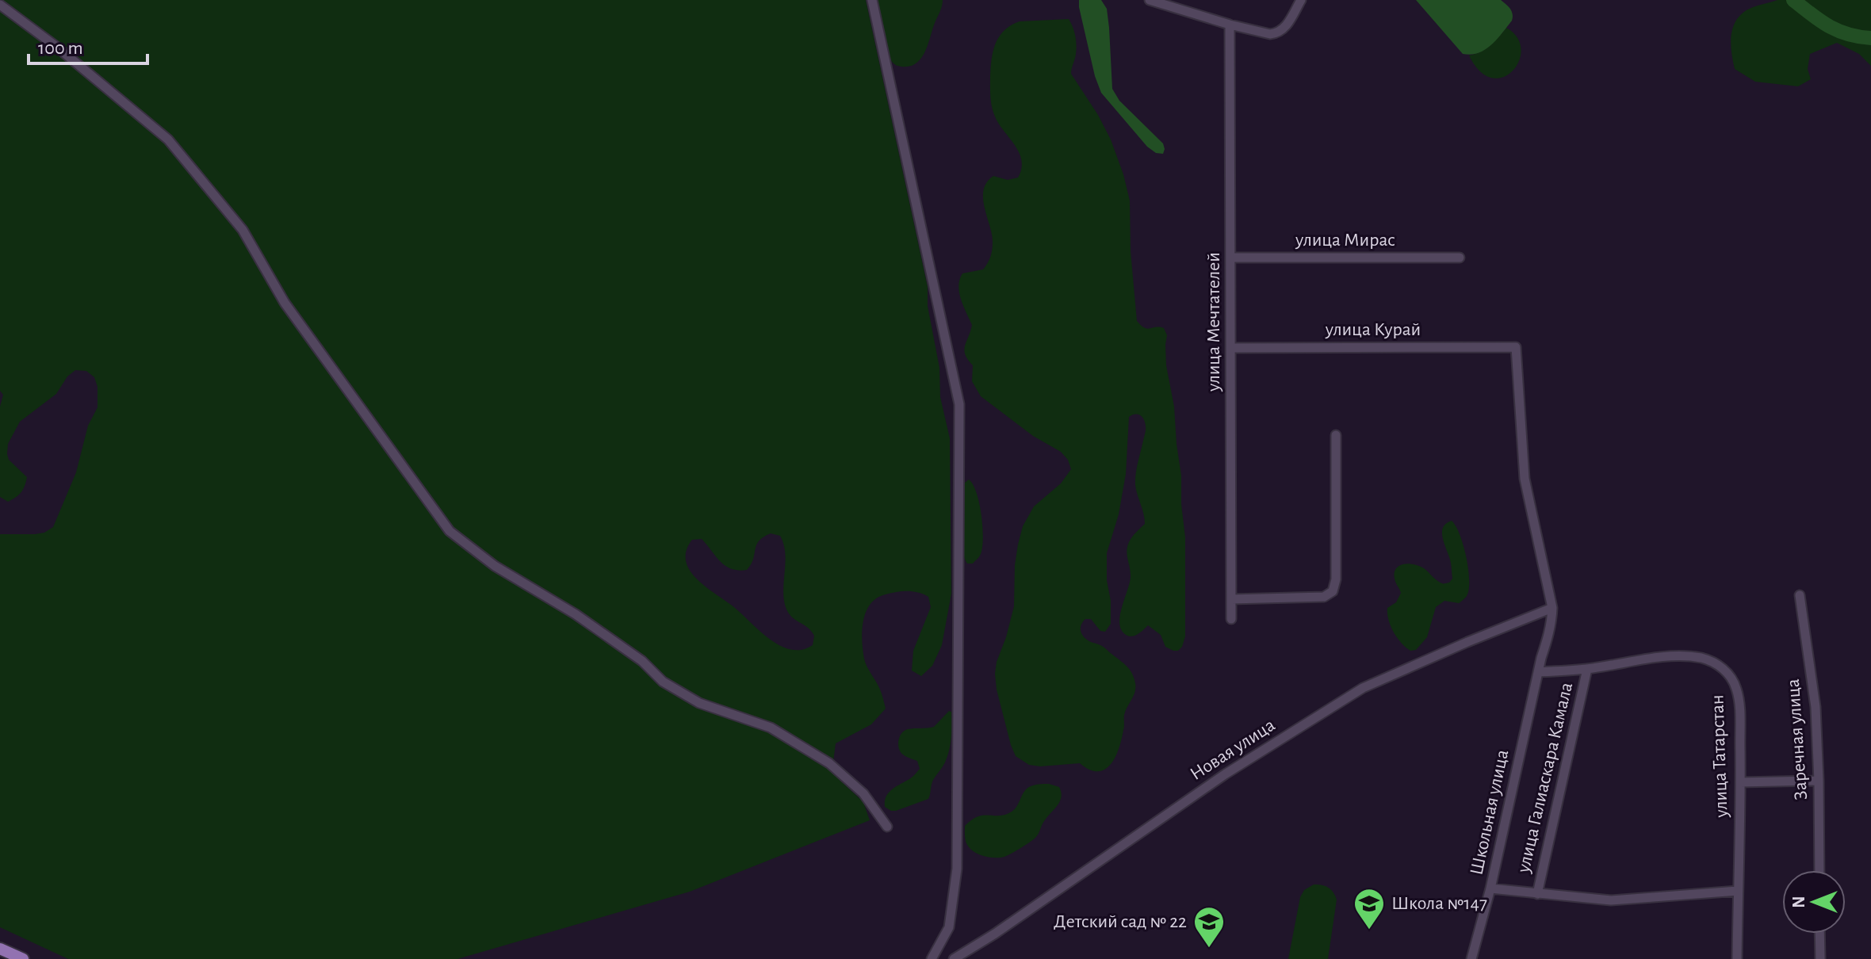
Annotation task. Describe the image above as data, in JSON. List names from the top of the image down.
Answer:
{
  "streets": {
    "street": [
      "улица Мирас",
      "улица Мечтателей",
      "улица Курай",
      "Заречная улица",
      "Новая улица",
      "улица Татарстан",
      "улица Галиаскара Камала",
      "Школьная улица"
    ]
  },
  "crossings": [
    ["улица Мирас", "улица Мечтателей"],
    ["улица Мечтателей", "улица Курай"],
    ["улица Курай", "Новая улица"],
    ["улица Курай", "Школьная улица"],
    ["Новая улица", "Школьная улица"],
    ["улица Татарстан", "улица Галиаскара Камала"],
    ["улица Татарстан", "Школьная улица"]
  ],
  "places": {
    "school or university": ["Школа №147", "Детский сад № 22"]
  },
  "scale_bar": "100 m",
  "north": "left"
}
